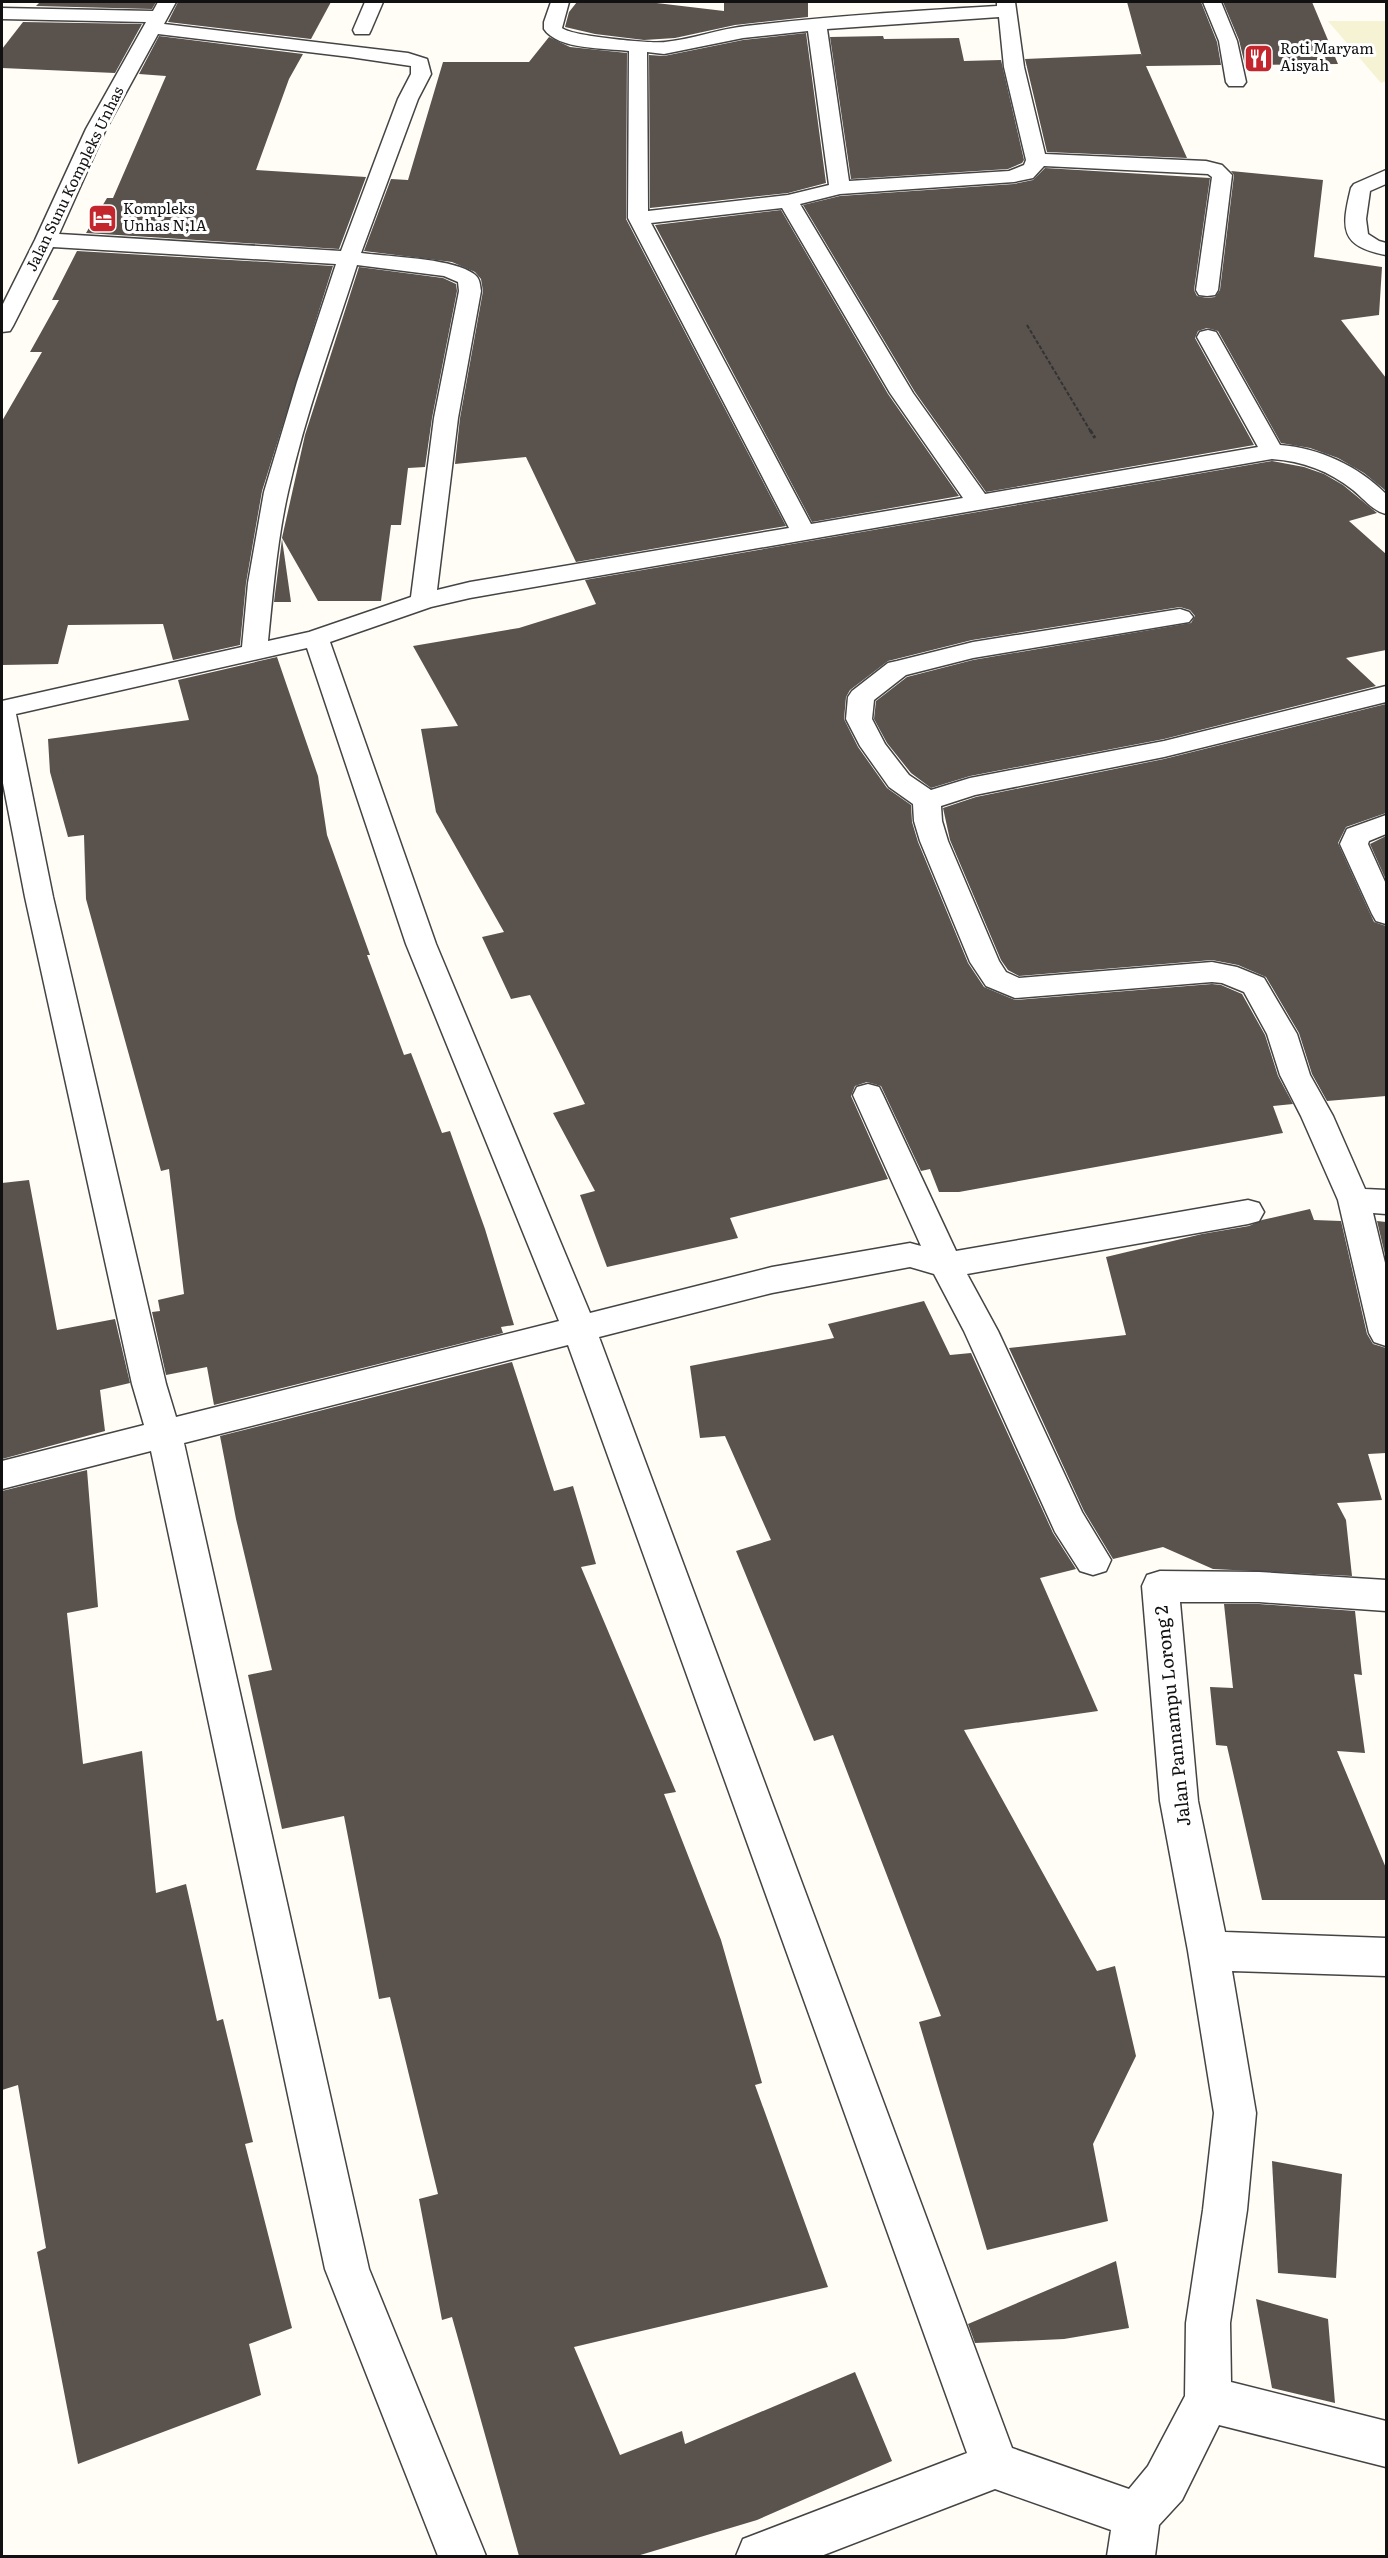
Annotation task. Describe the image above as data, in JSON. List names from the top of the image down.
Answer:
{
  "streets": {
    "street": ["Jalan Sunu Kompleks Unhas", "Jalan Pannampu Lorong 2"]
  },
  "places": {
    "restaurant": ["Roti Maryam Aisyah"],
    "hotel": ["Kompleks Unhas N,1A"]
  }
}
